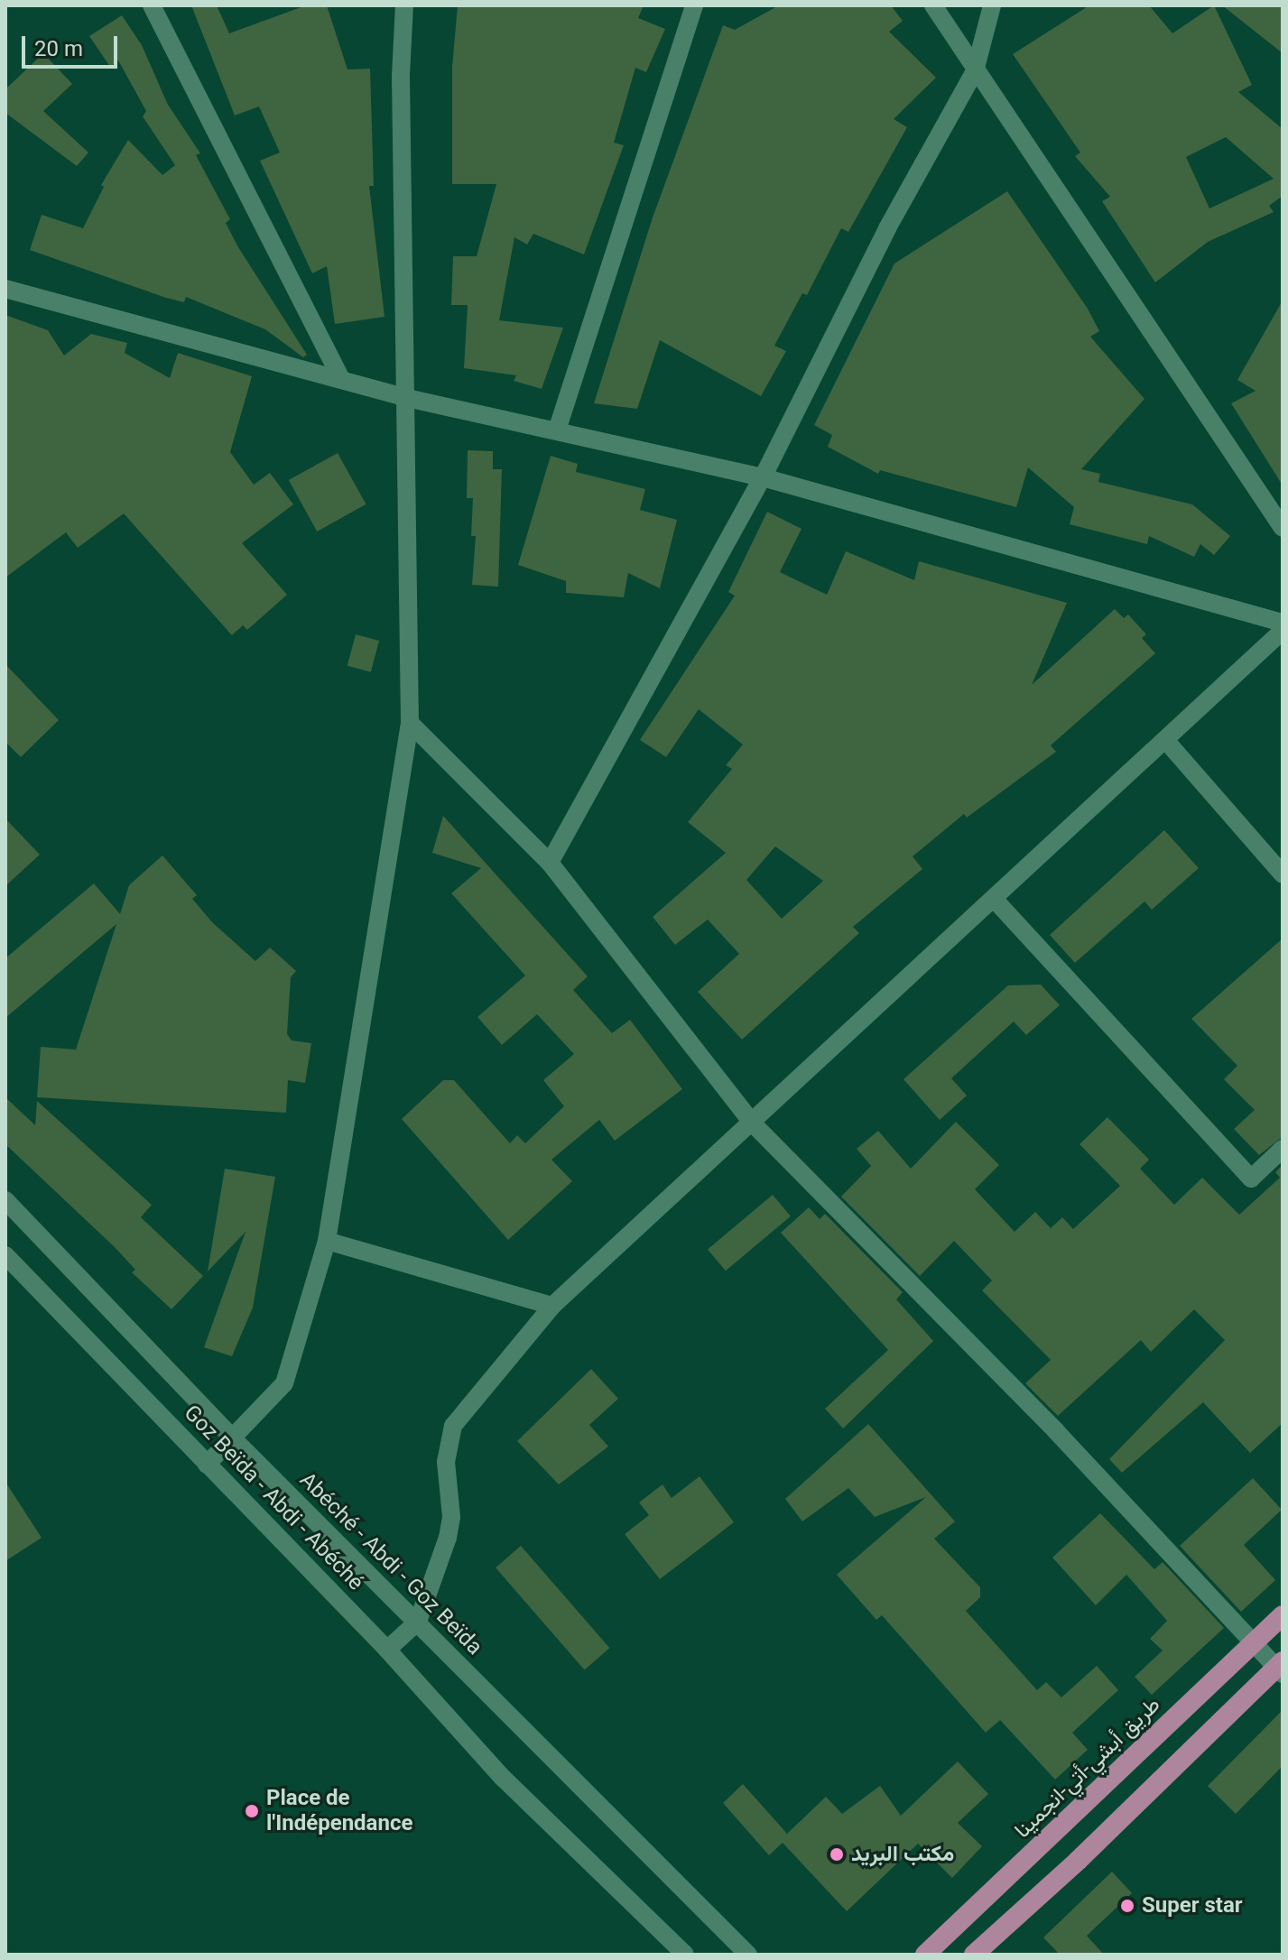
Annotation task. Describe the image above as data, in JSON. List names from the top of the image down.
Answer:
{
  "streets": {
    "highway": ["طريق أبشي-أتي-انجمينا"],
    "street": ["Goz Beïda - Abdi - Abéché", "Abéché - Abdi - Goz Beïda"]
  },
  "places": ["Place de l'Indépendance", "مكتب البريد", "Super star"],
  "scale_bar": "20 m"
}
